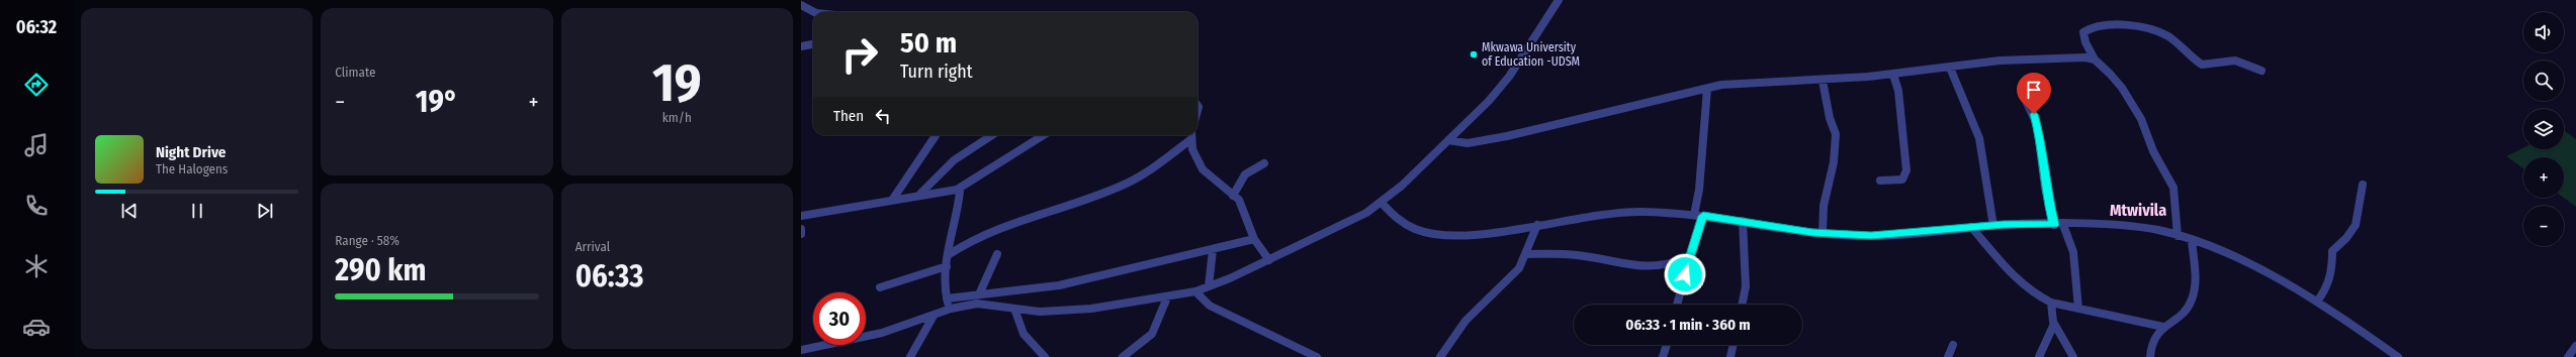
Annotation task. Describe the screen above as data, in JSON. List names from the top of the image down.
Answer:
{
  "districts": ["Mtwivila"],
  "places": ["Mkwawa University of Education -UDSM"],
  "page": {
    "tabs": "06:32",
    "tile": [
      "Climate",
      ["19", "km/h"],
      ["Range · 58%", "290 km"],
      ["Arrival", "06:33"]
    ],
    "map_buttons": ["+", "−"],
    "turn": ["50 m", "Turn right"],
    "heat": ["−", "19°", "+"],
    "then": "Then",
    "song": ["Night Drive", "The Halogens"],
    "limit": "30",
    "trip": "06:33 · 1 min · 360 m"
  }
}
